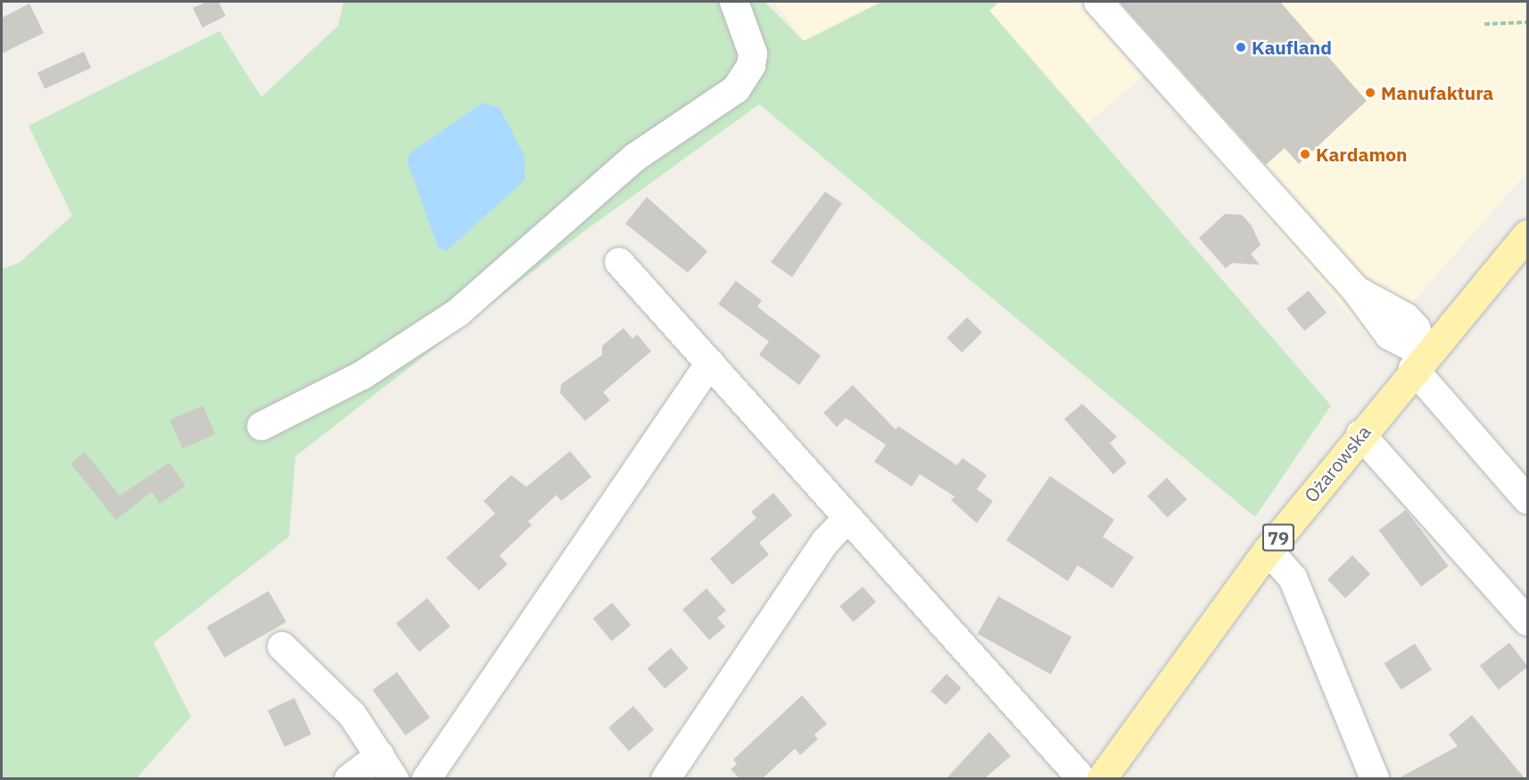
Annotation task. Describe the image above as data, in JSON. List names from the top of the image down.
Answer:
{
  "streets": {
    "main road": ["Ożarowska", "79"]
  },
  "places": ["Kaufland", "Manufaktura", "Kardamon"]
}
